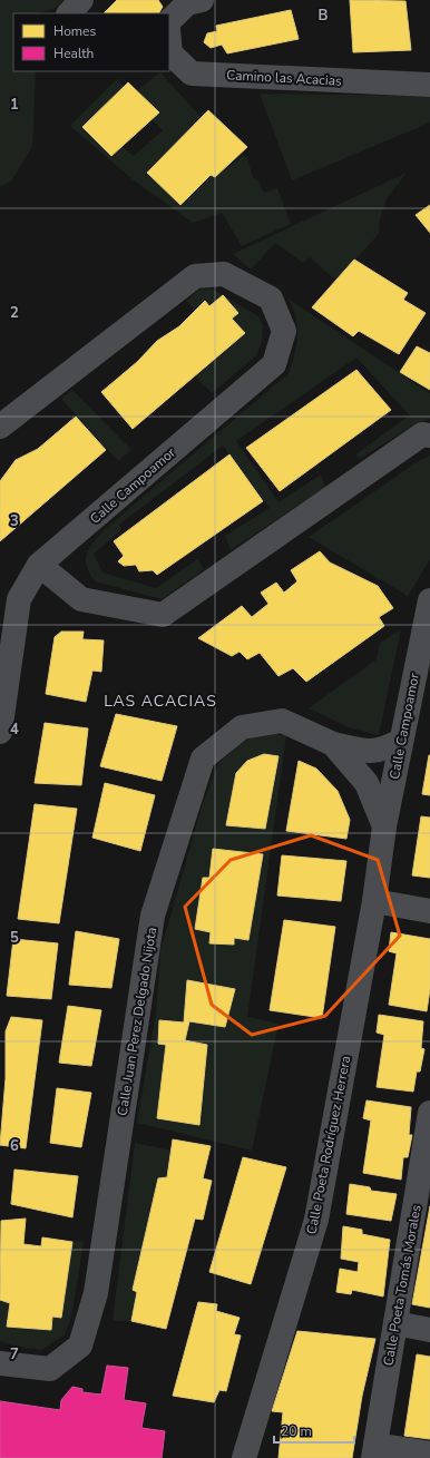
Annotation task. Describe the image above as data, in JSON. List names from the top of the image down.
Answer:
{
  "streets": {
    "street": [
      "Camino las Acacias",
      "Calle Campoamor",
      "Calle Juan Perez Delgado Nijota",
      "Calle Poeta Rodríguez Herrera",
      "Calle Poeta Tomás Morales"
    ]
  },
  "crossings": [
    ["Calle Campoamor", "Calle Juan Perez Delgado Nijota"],
    ["Calle Campoamor", "Calle Poeta Rodríguez Herrera"],
    ["Calle Juan Perez Delgado Nijota", "Calle Poeta Rodríguez Herrera"]
  ],
  "districts": ["LAS ACACIAS"],
  "legend": ["Homes", "Health"],
  "scale_bar": "20 m",
  "grid": {
    "columns": ["B"],
    "rows": [
      "1",
      "2",
      "3",
      "4",
      "5",
      "6",
      "7"
    ]
  }
}
